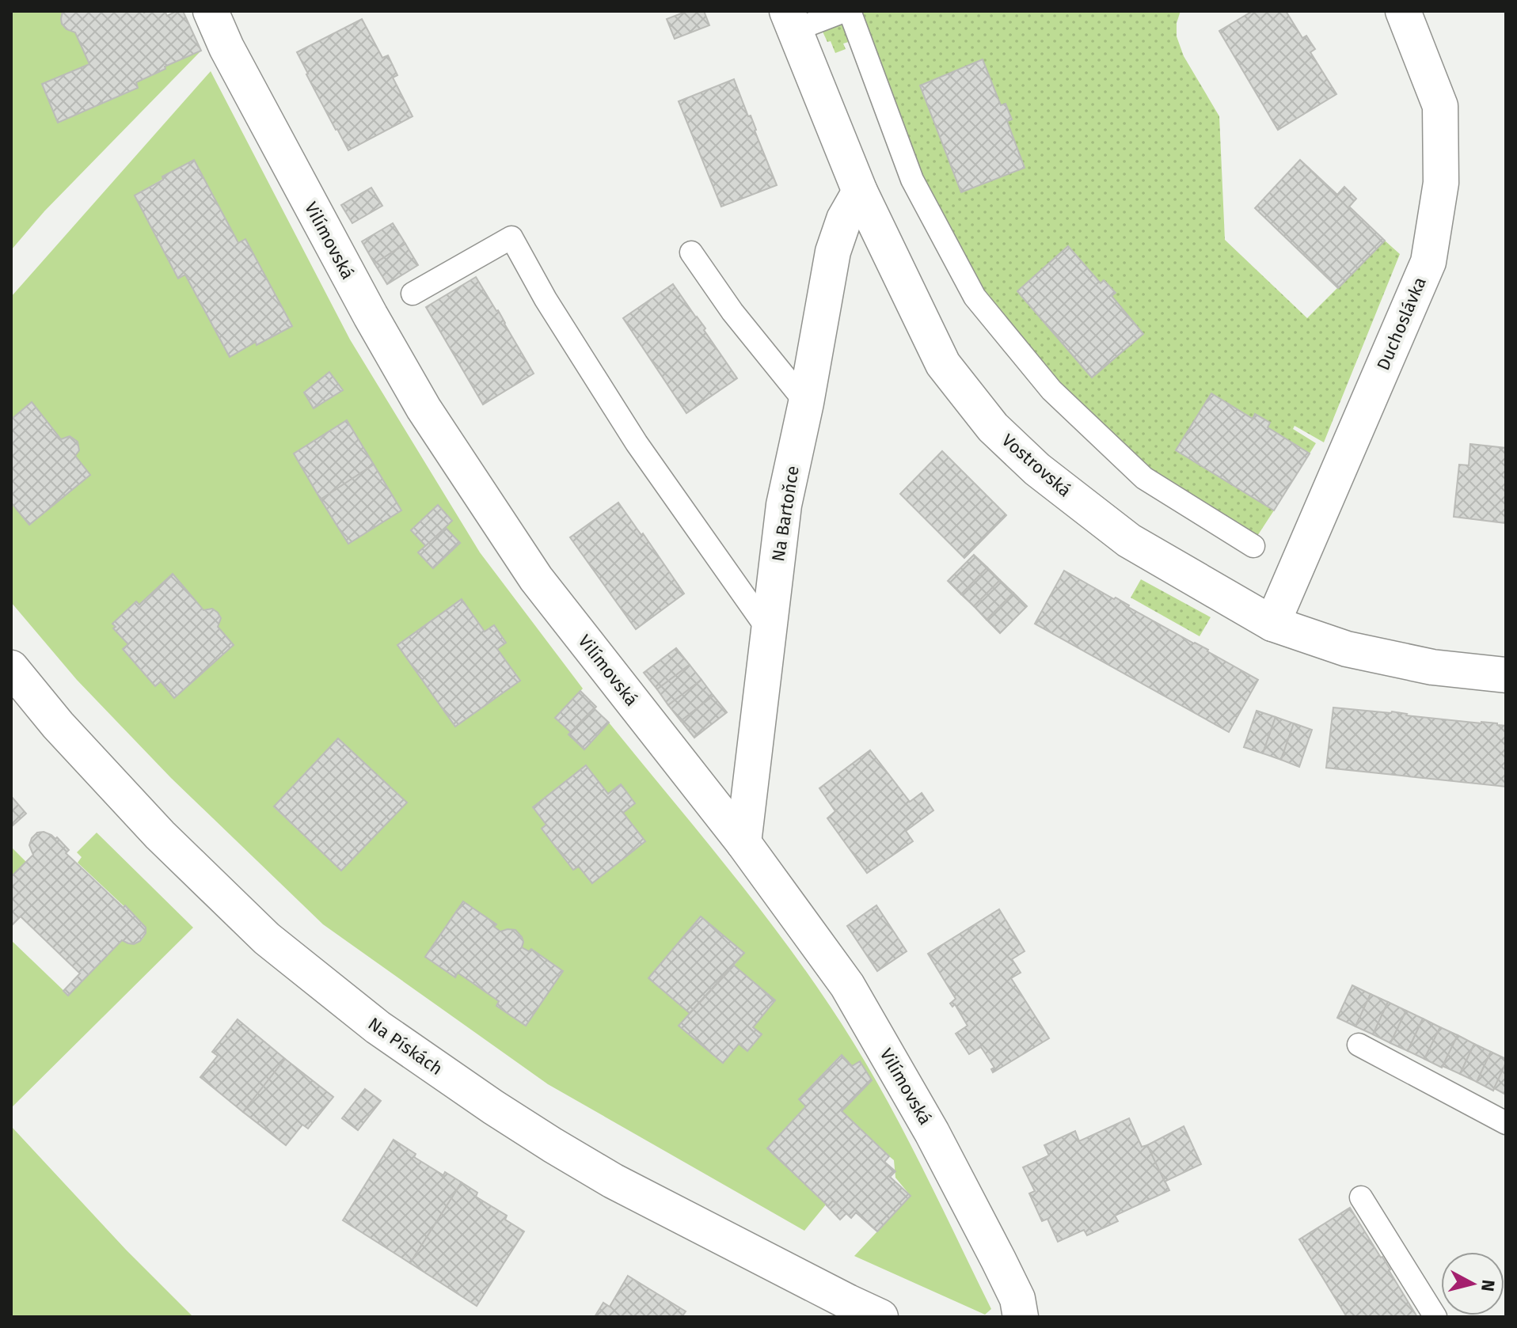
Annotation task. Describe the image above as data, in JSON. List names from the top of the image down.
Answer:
{
  "streets": {
    "street": [
      "Vilímovská",
      "Duchoslávka",
      "Vostrovská",
      "Na Bartoňce",
      "Na Pískách"
    ]
  },
  "crossings": [
    ["Vilímovská", "Na Bartoňce"],
    ["Duchoslávka", "Vostrovská"],
    ["Vostrovská", "Na Bartoňce"]
  ],
  "north": "right"
}
